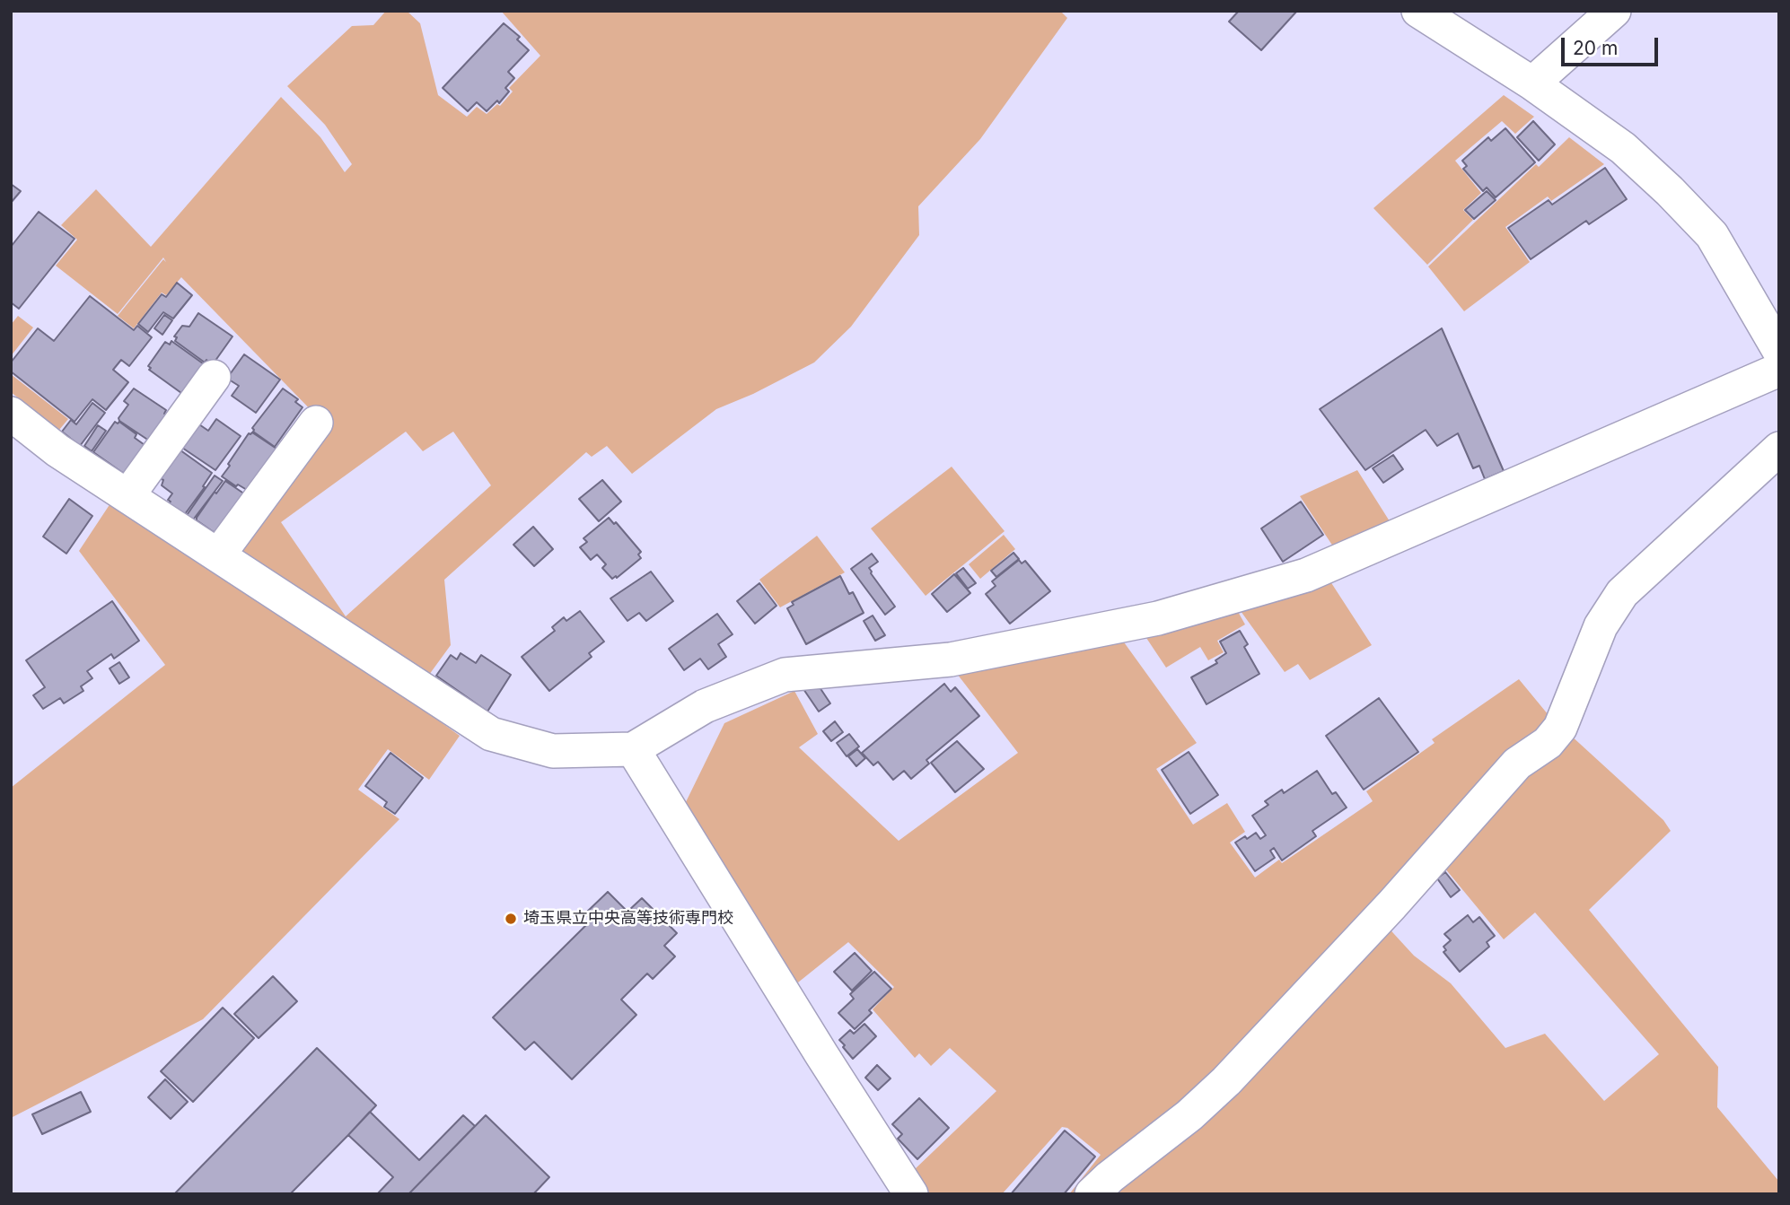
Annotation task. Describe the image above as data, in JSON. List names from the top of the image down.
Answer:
{
  "places": ["埼玉県立中央高等技術専門校"],
  "scale_bar": "20 m"
}
